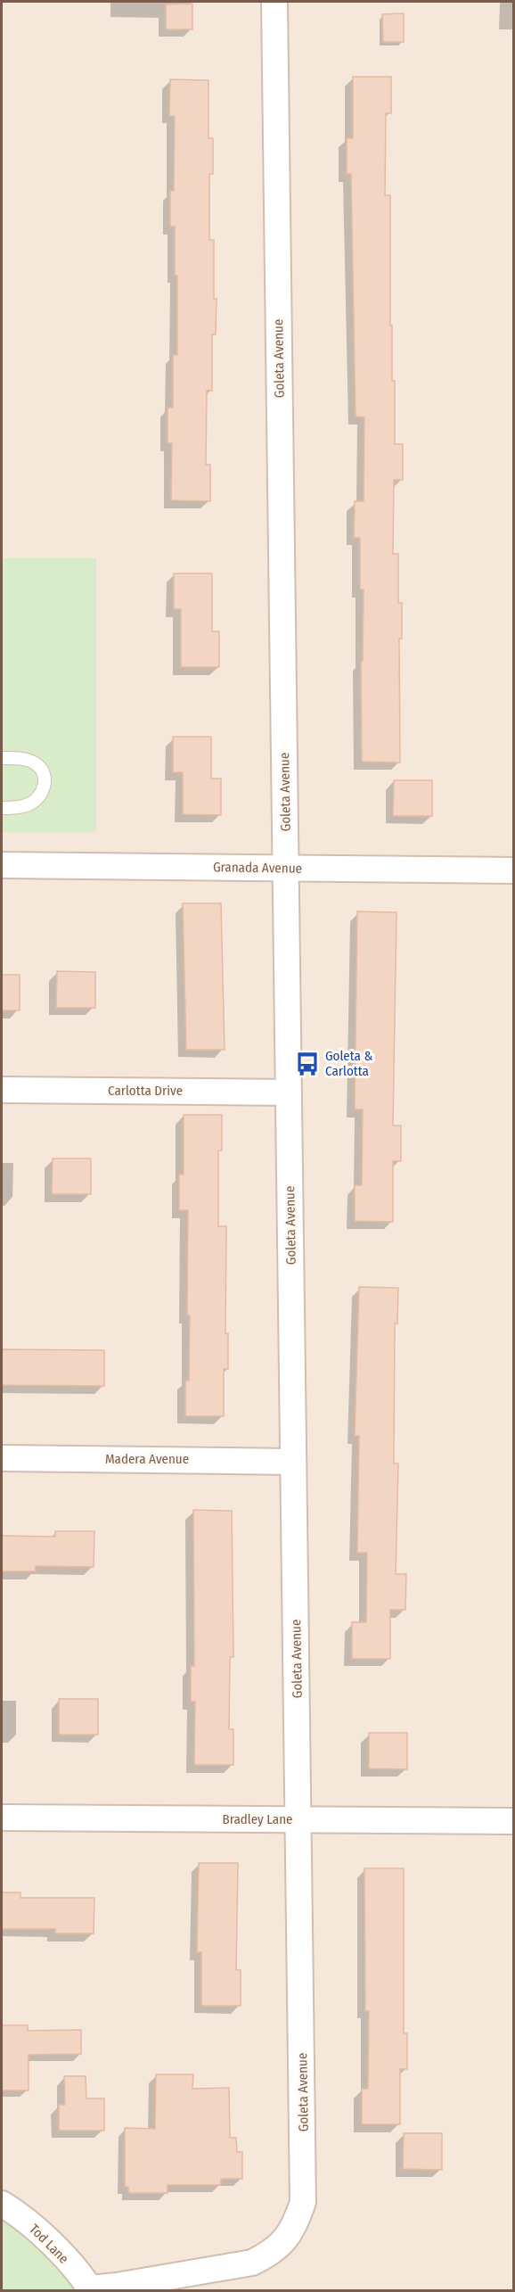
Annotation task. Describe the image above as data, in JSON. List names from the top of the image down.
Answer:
{
  "streets": {
    "street": [
      "Goleta Avenue",
      "Granada Avenue",
      "Carlotta Drive",
      "Madera Avenue",
      "Bradley Lane",
      "Tod Lane"
    ]
  },
  "crossings": [
    ["Goleta Avenue", "Granada Avenue"],
    ["Goleta Avenue", "Carlotta Drive"],
    ["Goleta Avenue", "Madera Avenue"],
    ["Goleta Avenue", "Bradley Lane"],
    ["Goleta Avenue", "Tod Lane"]
  ],
  "places": {
    "bus stop": ["Goleta & Carlotta"]
  }
}
